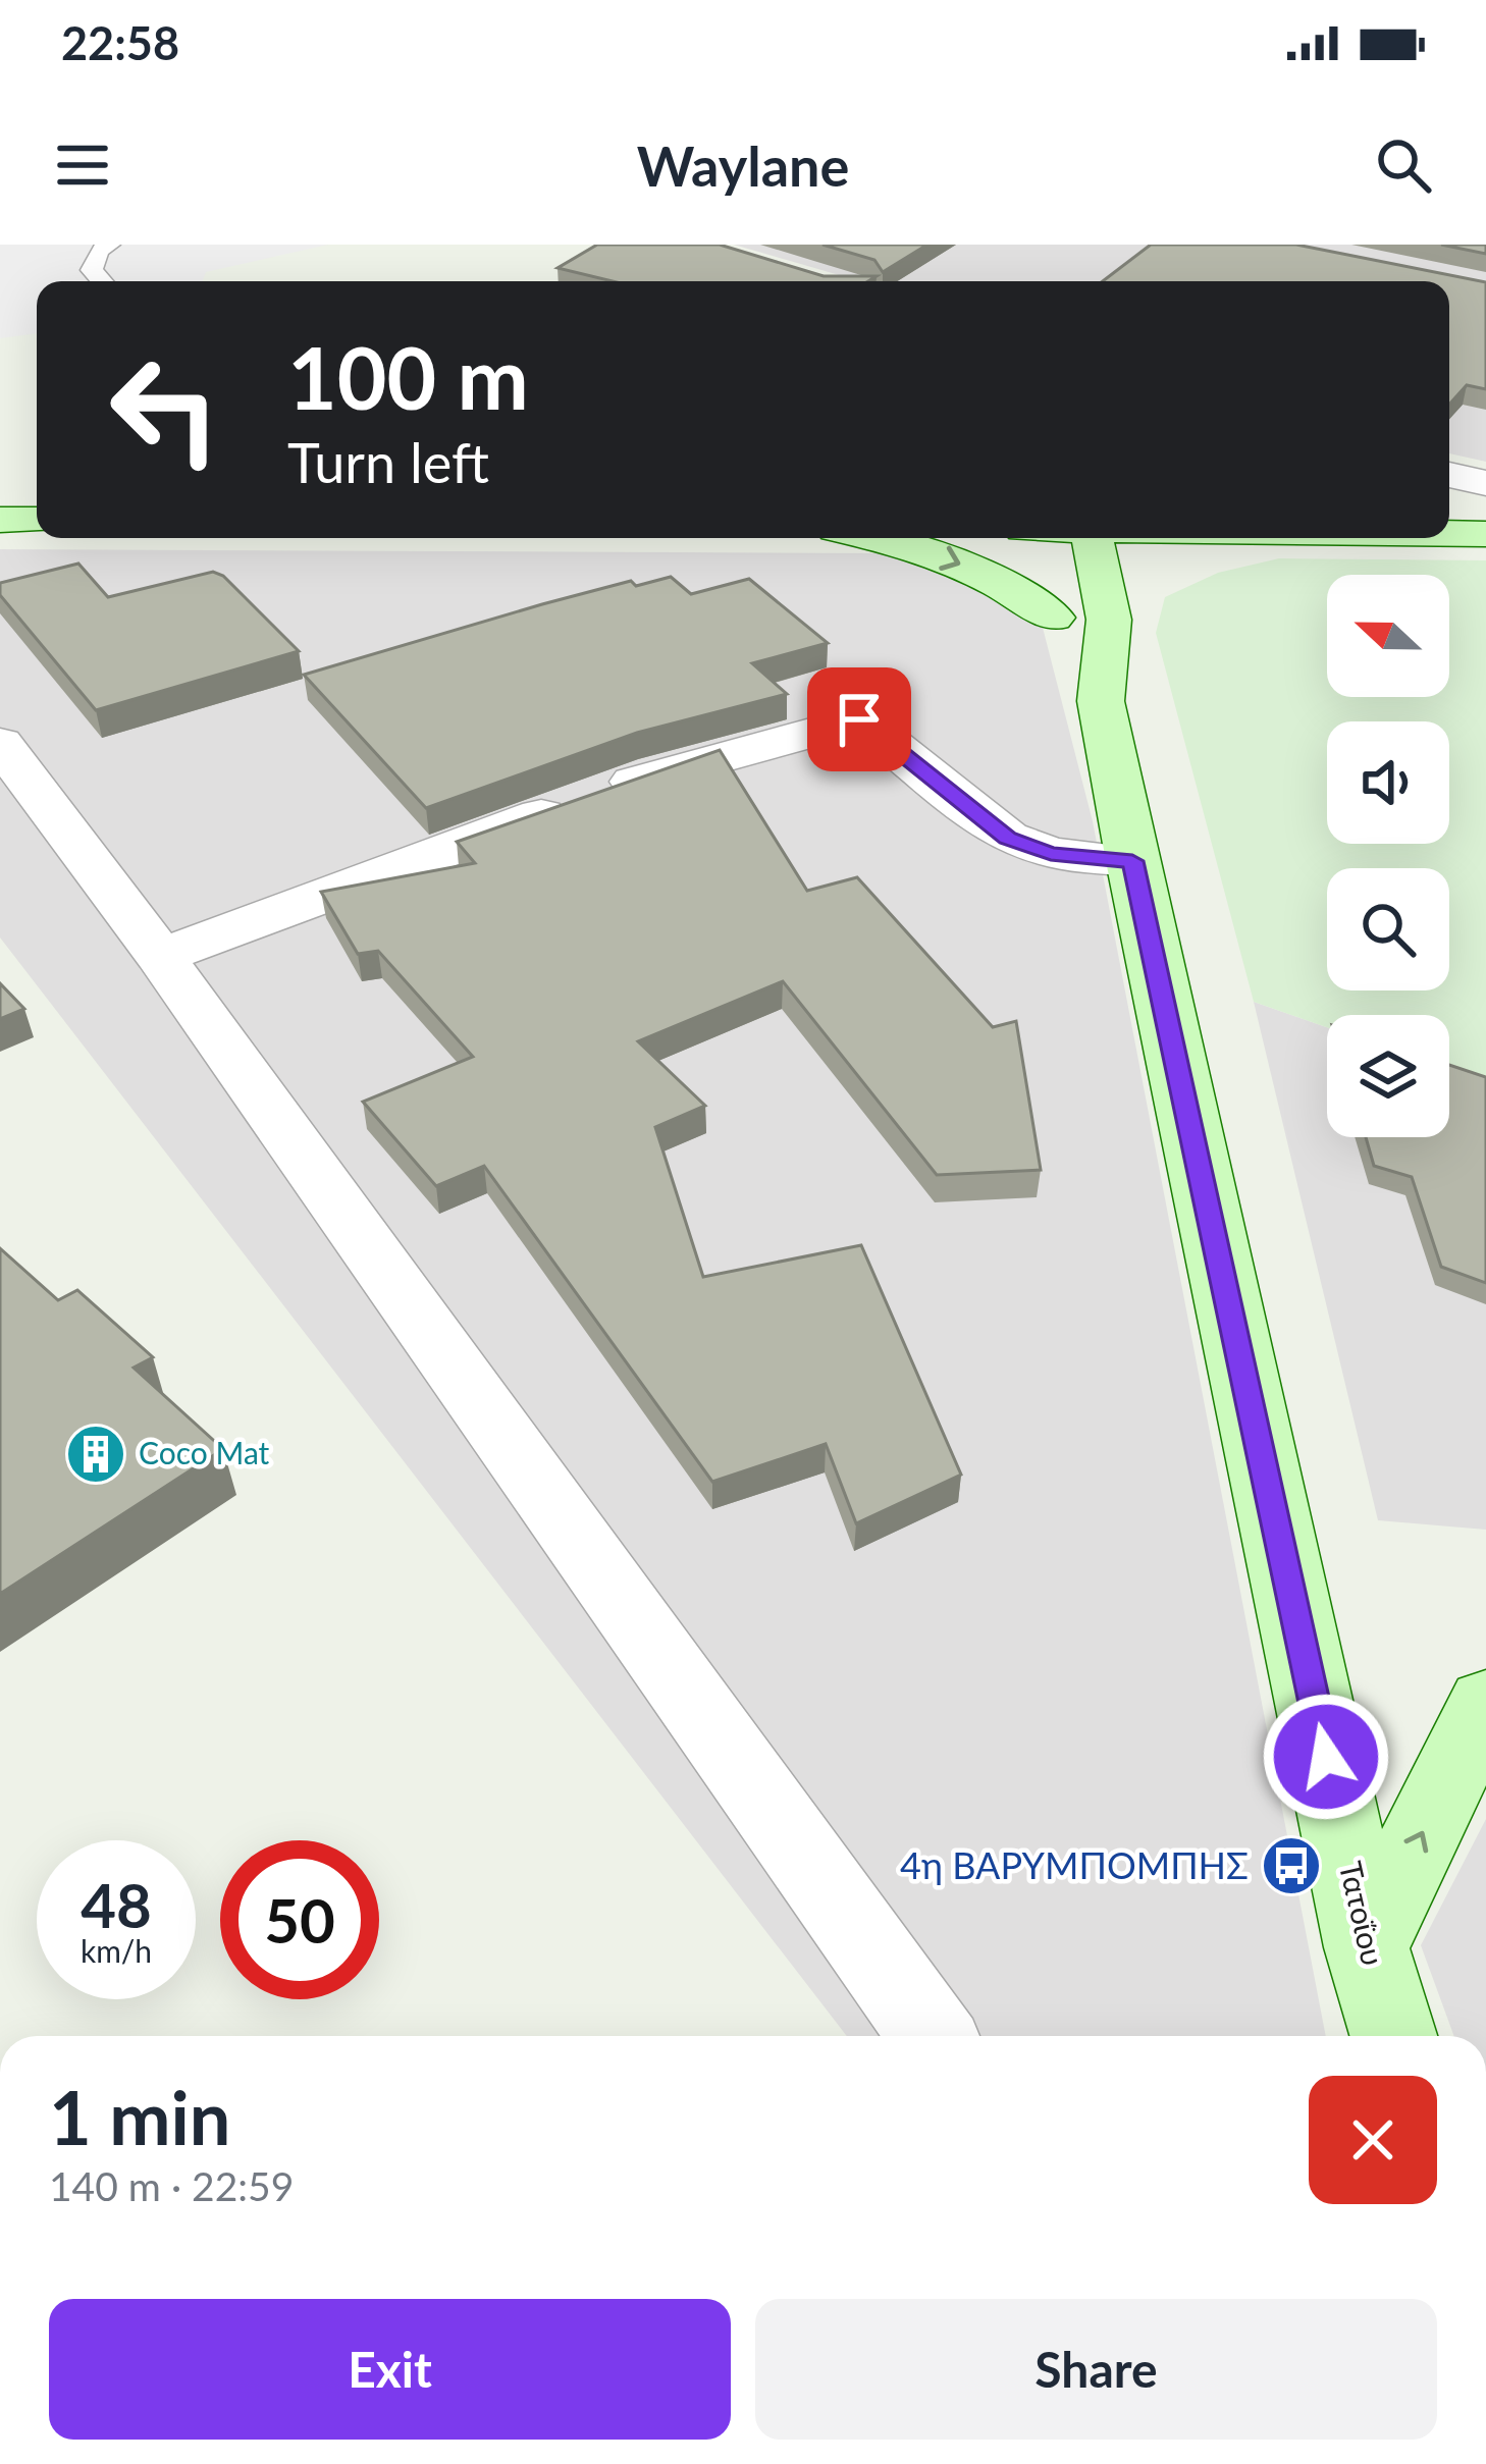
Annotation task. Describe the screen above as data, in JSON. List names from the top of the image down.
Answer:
{
  "streets": {
    "main road": ["Τατοΐου"]
  },
  "places": {
    "building": ["Coco Mat"],
    "bus stop": ["4η ΒΑΡΥΜΠΟΜΠΗΣ"]
  },
  "north": "left",
  "page": {
    "status": "22:58",
    "header": "Waylane",
    "turn": ["100 m", "Turn left"],
    "speed": "48 km/h",
    "limit": "50",
    "heading": ["1 min", "140 m · 22:59"],
    "buttons": ["Exit", "Share"]
  }
}
